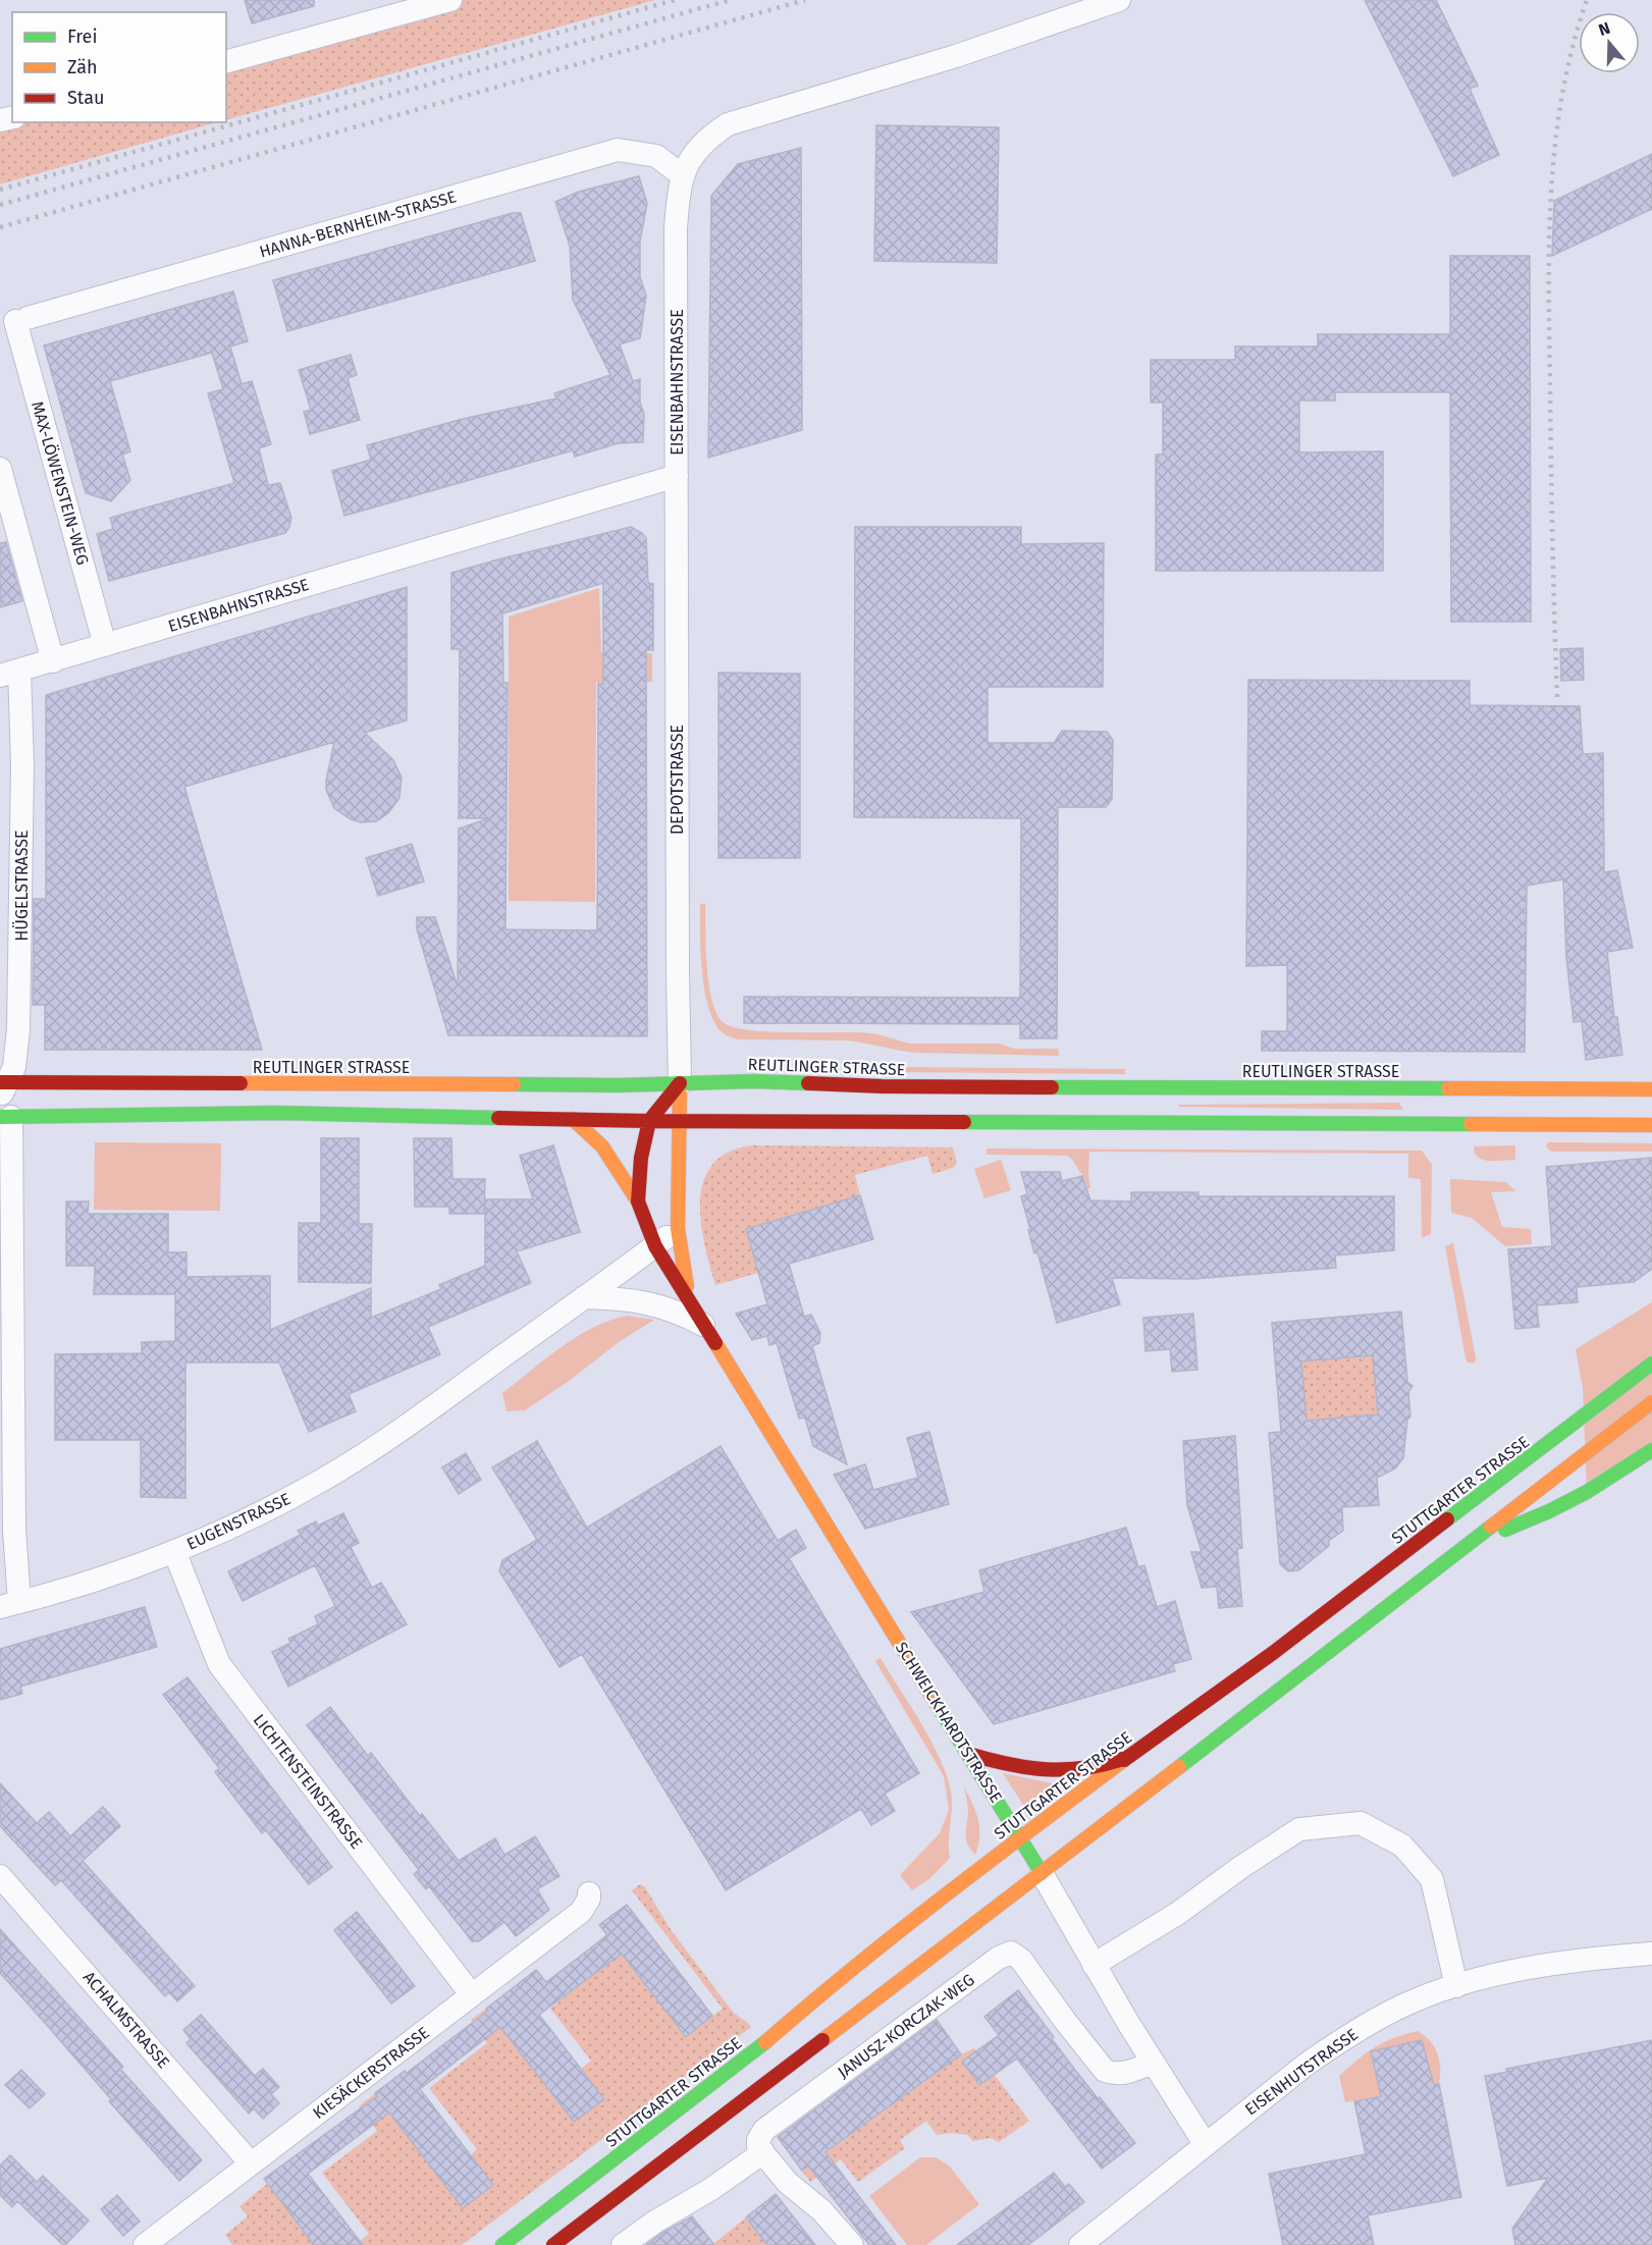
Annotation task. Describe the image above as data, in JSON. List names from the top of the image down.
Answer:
{
  "streets": {
    "main road": ["REUTLINGER STRASSE", "STUTTGARTER STRASSE", "SCHWEICKHARDTSTRASSE"],
    "street": [
      "HANNA-BERNHEIM-STRASSE",
      "EISENBAHNSTRASSE",
      "MAX-LÖWENSTEIN-WEG",
      "DEPOTSTRASSE",
      "HÜGELSTRASSE",
      "EUGENSTRASSE",
      "LICHTENSTEINSTRASSE",
      "ACHALMSTRASSE",
      "JANUSZ-KORCZAK-WEG",
      "EISENHUTSTRASSE",
      "KIESÄCKERSTRASSE"
    ]
  },
  "crossings": [
    ["HANNA-BERNHEIM-STRASSE", "EISENBAHNSTRASSE"],
    ["HANNA-BERNHEIM-STRASSE", "MAX-LÖWENSTEIN-WEG"],
    ["EISENBAHNSTRASSE", "MAX-LÖWENSTEIN-WEG"],
    ["EISENBAHNSTRASSE", "DEPOTSTRASSE"],
    ["EISENBAHNSTRASSE", "HÜGELSTRASSE"],
    ["DEPOTSTRASSE", "REUTLINGER STRASSE"],
    ["DEPOTSTRASSE", "SCHWEICKHARDTSTRASSE"],
    ["HÜGELSTRASSE", "REUTLINGER STRASSE"],
    ["HÜGELSTRASSE", "EUGENSTRASSE"],
    ["REUTLINGER STRASSE", "SCHWEICKHARDTSTRASSE"],
    ["STUTTGARTER STRASSE", "SCHWEICKHARDTSTRASSE"],
    ["EUGENSTRASSE", "SCHWEICKHARDTSTRASSE"],
    ["EUGENSTRASSE", "LICHTENSTEINSTRASSE"],
    ["SCHWEICKHARDTSTRASSE", "JANUSZ-KORCZAK-WEG"],
    ["SCHWEICKHARDTSTRASSE", "EISENHUTSTRASSE"],
    ["LICHTENSTEINSTRASSE", "KIESÄCKERSTRASSE"],
    ["ACHALMSTRASSE", "KIESÄCKERSTRASSE"]
  ],
  "legend": ["Frei", "Zäh", "Stau"],
  "north": "top"
}
